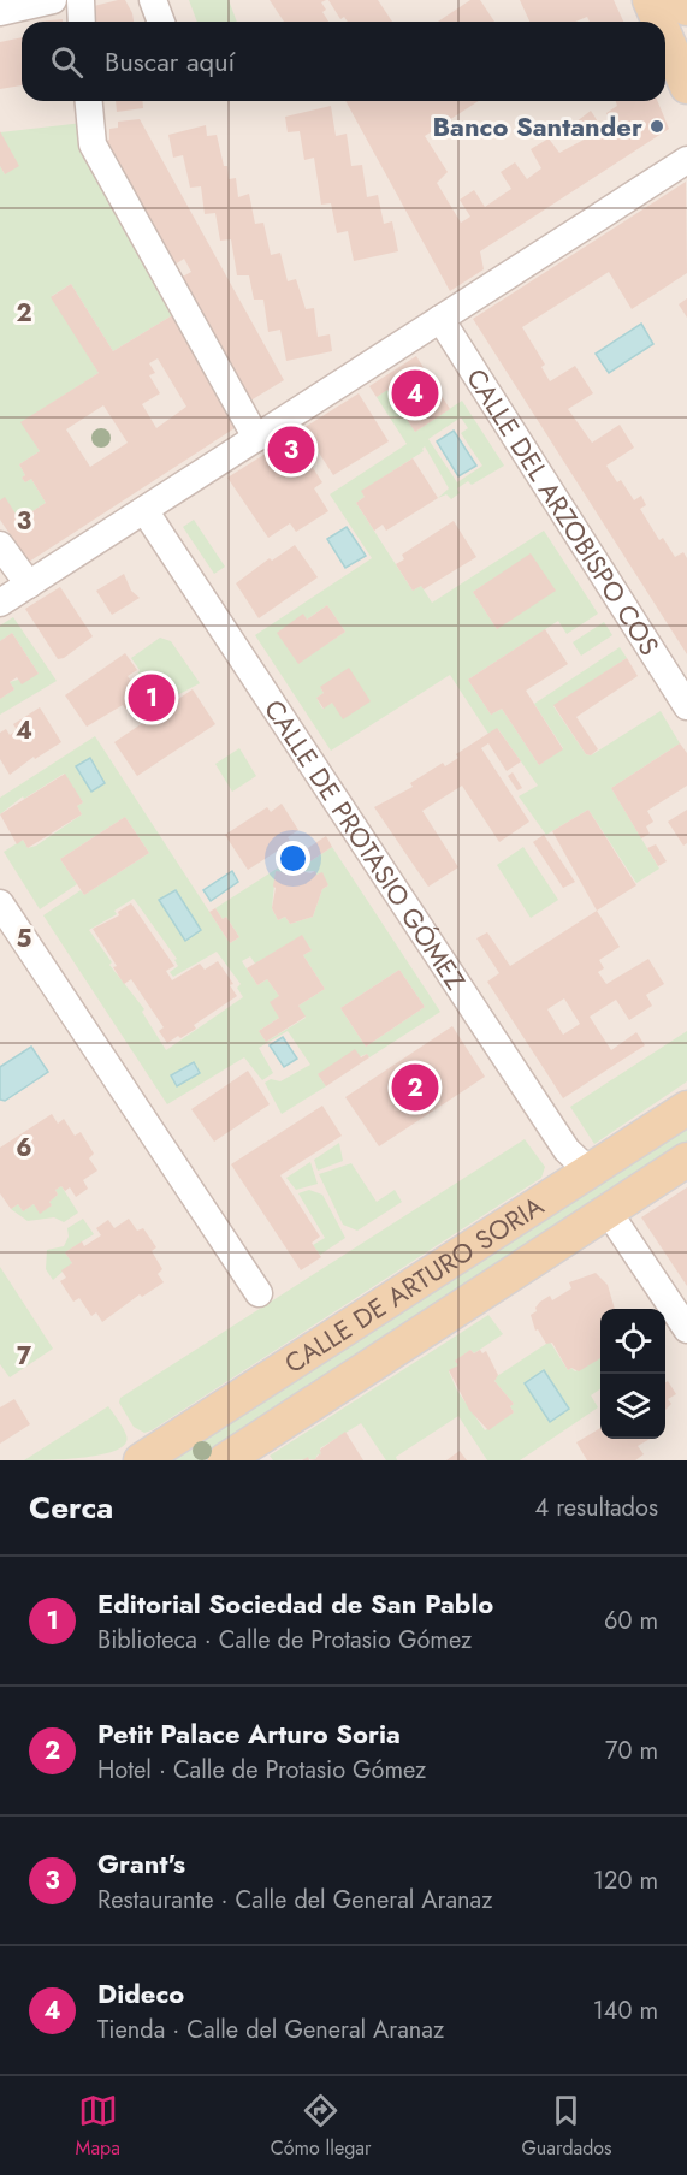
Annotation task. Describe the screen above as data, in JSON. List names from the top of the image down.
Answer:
{
  "streets": {
    "main road": ["CALLE DE ARTURO SORIA"],
    "street": ["CALLE DEL ARZOBISPO COS", "CALLE DE PROTASIO GÓMEZ"]
  },
  "crossings": [
    ["CALLE DE PROTASIO GÓMEZ", "CALLE DE ARTURO SORIA"]
  ],
  "places": ["Banco Santander"],
  "page": {
    "search": "Buscar aquí",
    "pins": [
      "4",
      "3",
      "1",
      "2"
    ],
    "heading": ["Cerca", "4 resultados"],
    "list": [
      {
        "mark": "1",
        "name": "Editorial Sociedad de San Pablo",
        "note": "Biblioteca · Calle de Protasio Gómez",
        "value": "60 m"
      },
      {
        "mark": "2",
        "name": "Petit Palace Arturo Soria",
        "note": "Hotel · Calle de Protasio Gómez",
        "value": "70 m"
      },
      {
        "mark": "3",
        "name": "Grant's",
        "note": "Restaurante · Calle del General Aranaz",
        "value": "120 m"
      },
      {
        "mark": "4",
        "name": "Dideco",
        "note": "Tienda · Calle del General Aranaz",
        "value": "140 m"
      }
    ],
    "nav": ["Mapa", "Cómo llegar", "Guardados"]
  },
  "grid": {
    "rows": [
      "2",
      "3",
      "4",
      "5",
      "6",
      "7"
    ]
  }
}
